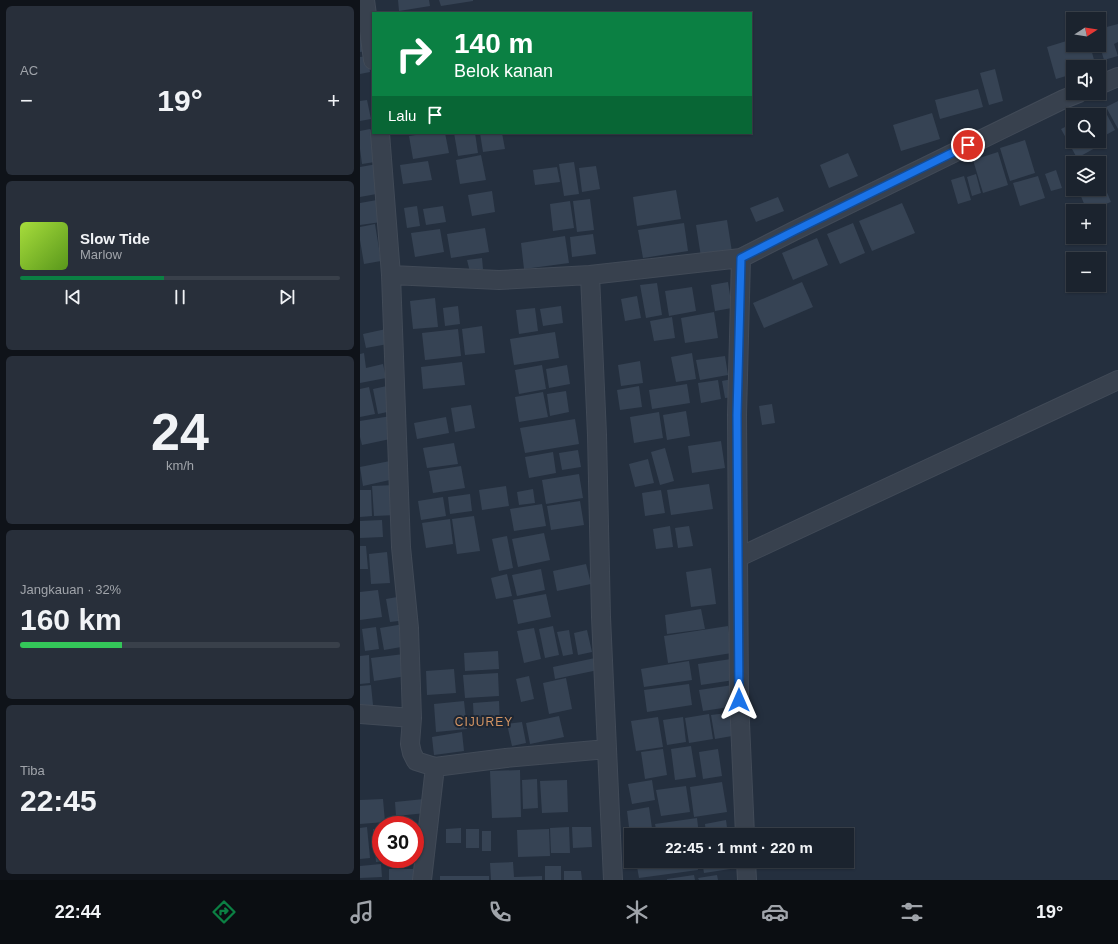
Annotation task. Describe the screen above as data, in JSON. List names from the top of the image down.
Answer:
{
  "districts": ["CIJUREY"],
  "north": "right",
  "page": {
    "tile": [
      "AC",
      ["24", "km/h"],
      ["Jangkauan · 32%", "160 km"],
      ["Tiba", "22:45"]
    ],
    "map_buttons": ["+", "−"],
    "turn": ["140 m", "Belok kanan"],
    "heat": ["−", "19°", "+"],
    "then": "Lalu",
    "song": ["Slow Tide", "Marlow"],
    "limit": "30",
    "trip": "22:45 · 1 mnt · 220 m",
    "tabs": ["22:44", "19°"]
  }
}
